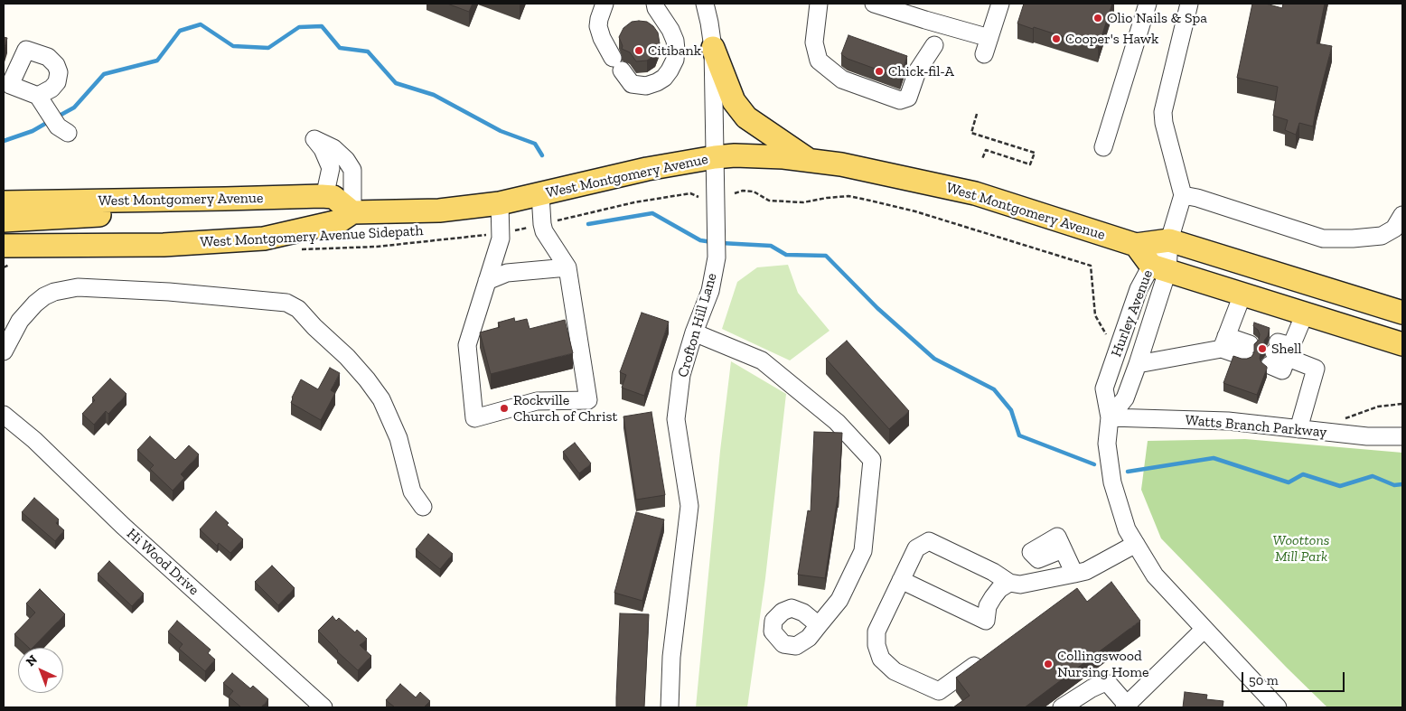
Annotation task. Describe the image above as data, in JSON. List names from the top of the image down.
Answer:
{
  "streets": {
    "main road": ["West Montgomery Avenue"],
    "street": [
      "Hurley Avenue",
      "Crofton Hill Lane",
      "Watts Branch Parkway",
      "Hi Wood Drive"
    ],
    "path": ["West Montgomery Avenue Sidepath"]
  },
  "crossings": [
    ["West Montgomery Avenue", "Hurley Avenue"],
    ["West Montgomery Avenue", "Crofton Hill Lane"],
    ["Hurley Avenue", "Watts Branch Parkway"]
  ],
  "parks": ["Woottons Mill Park"],
  "places": [
    "Olio Nails & Spa",
    "Cooper's Hawk",
    "Citibank",
    "Chick-fil-A",
    "Shell",
    "Rockville Church of Christ",
    "Collingswood Nursing Home"
  ],
  "scale_bar": "50 m",
  "north": "top left"
}
